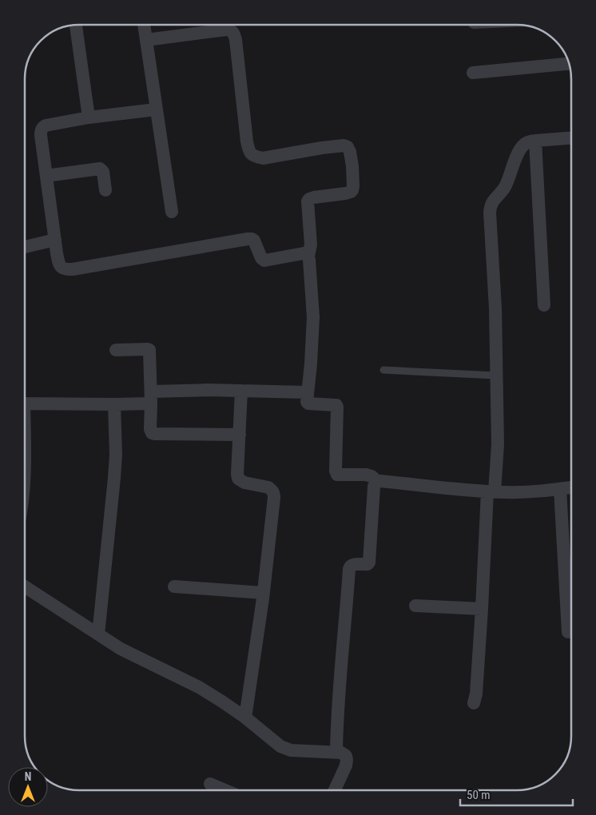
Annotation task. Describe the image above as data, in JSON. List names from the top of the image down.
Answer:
{
  "scale_bar": "50 m",
  "north": "top"
}
